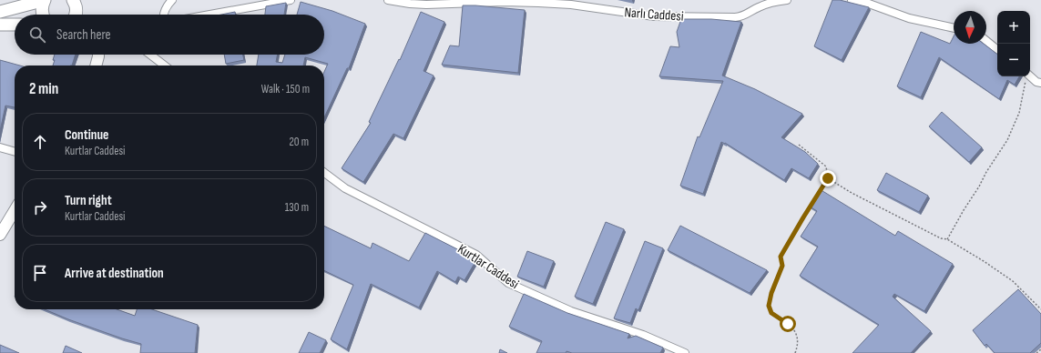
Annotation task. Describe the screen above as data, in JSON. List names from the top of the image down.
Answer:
{
  "streets": {
    "street": ["Narlı Caddesi", "Kurtlar Caddesi"]
  },
  "north": "bottom",
  "page": {
    "map_buttons": ["+", "−"],
    "search": "Search here",
    "heading": ["2 min", "Walk · 150 m"],
    "list": [
      ["Continue", "Kurtlar Caddesi", "20 m"],
      ["Turn right", "Kurtlar Caddesi", "130 m"],
      "Arrive at destination"
    ]
  }
}
